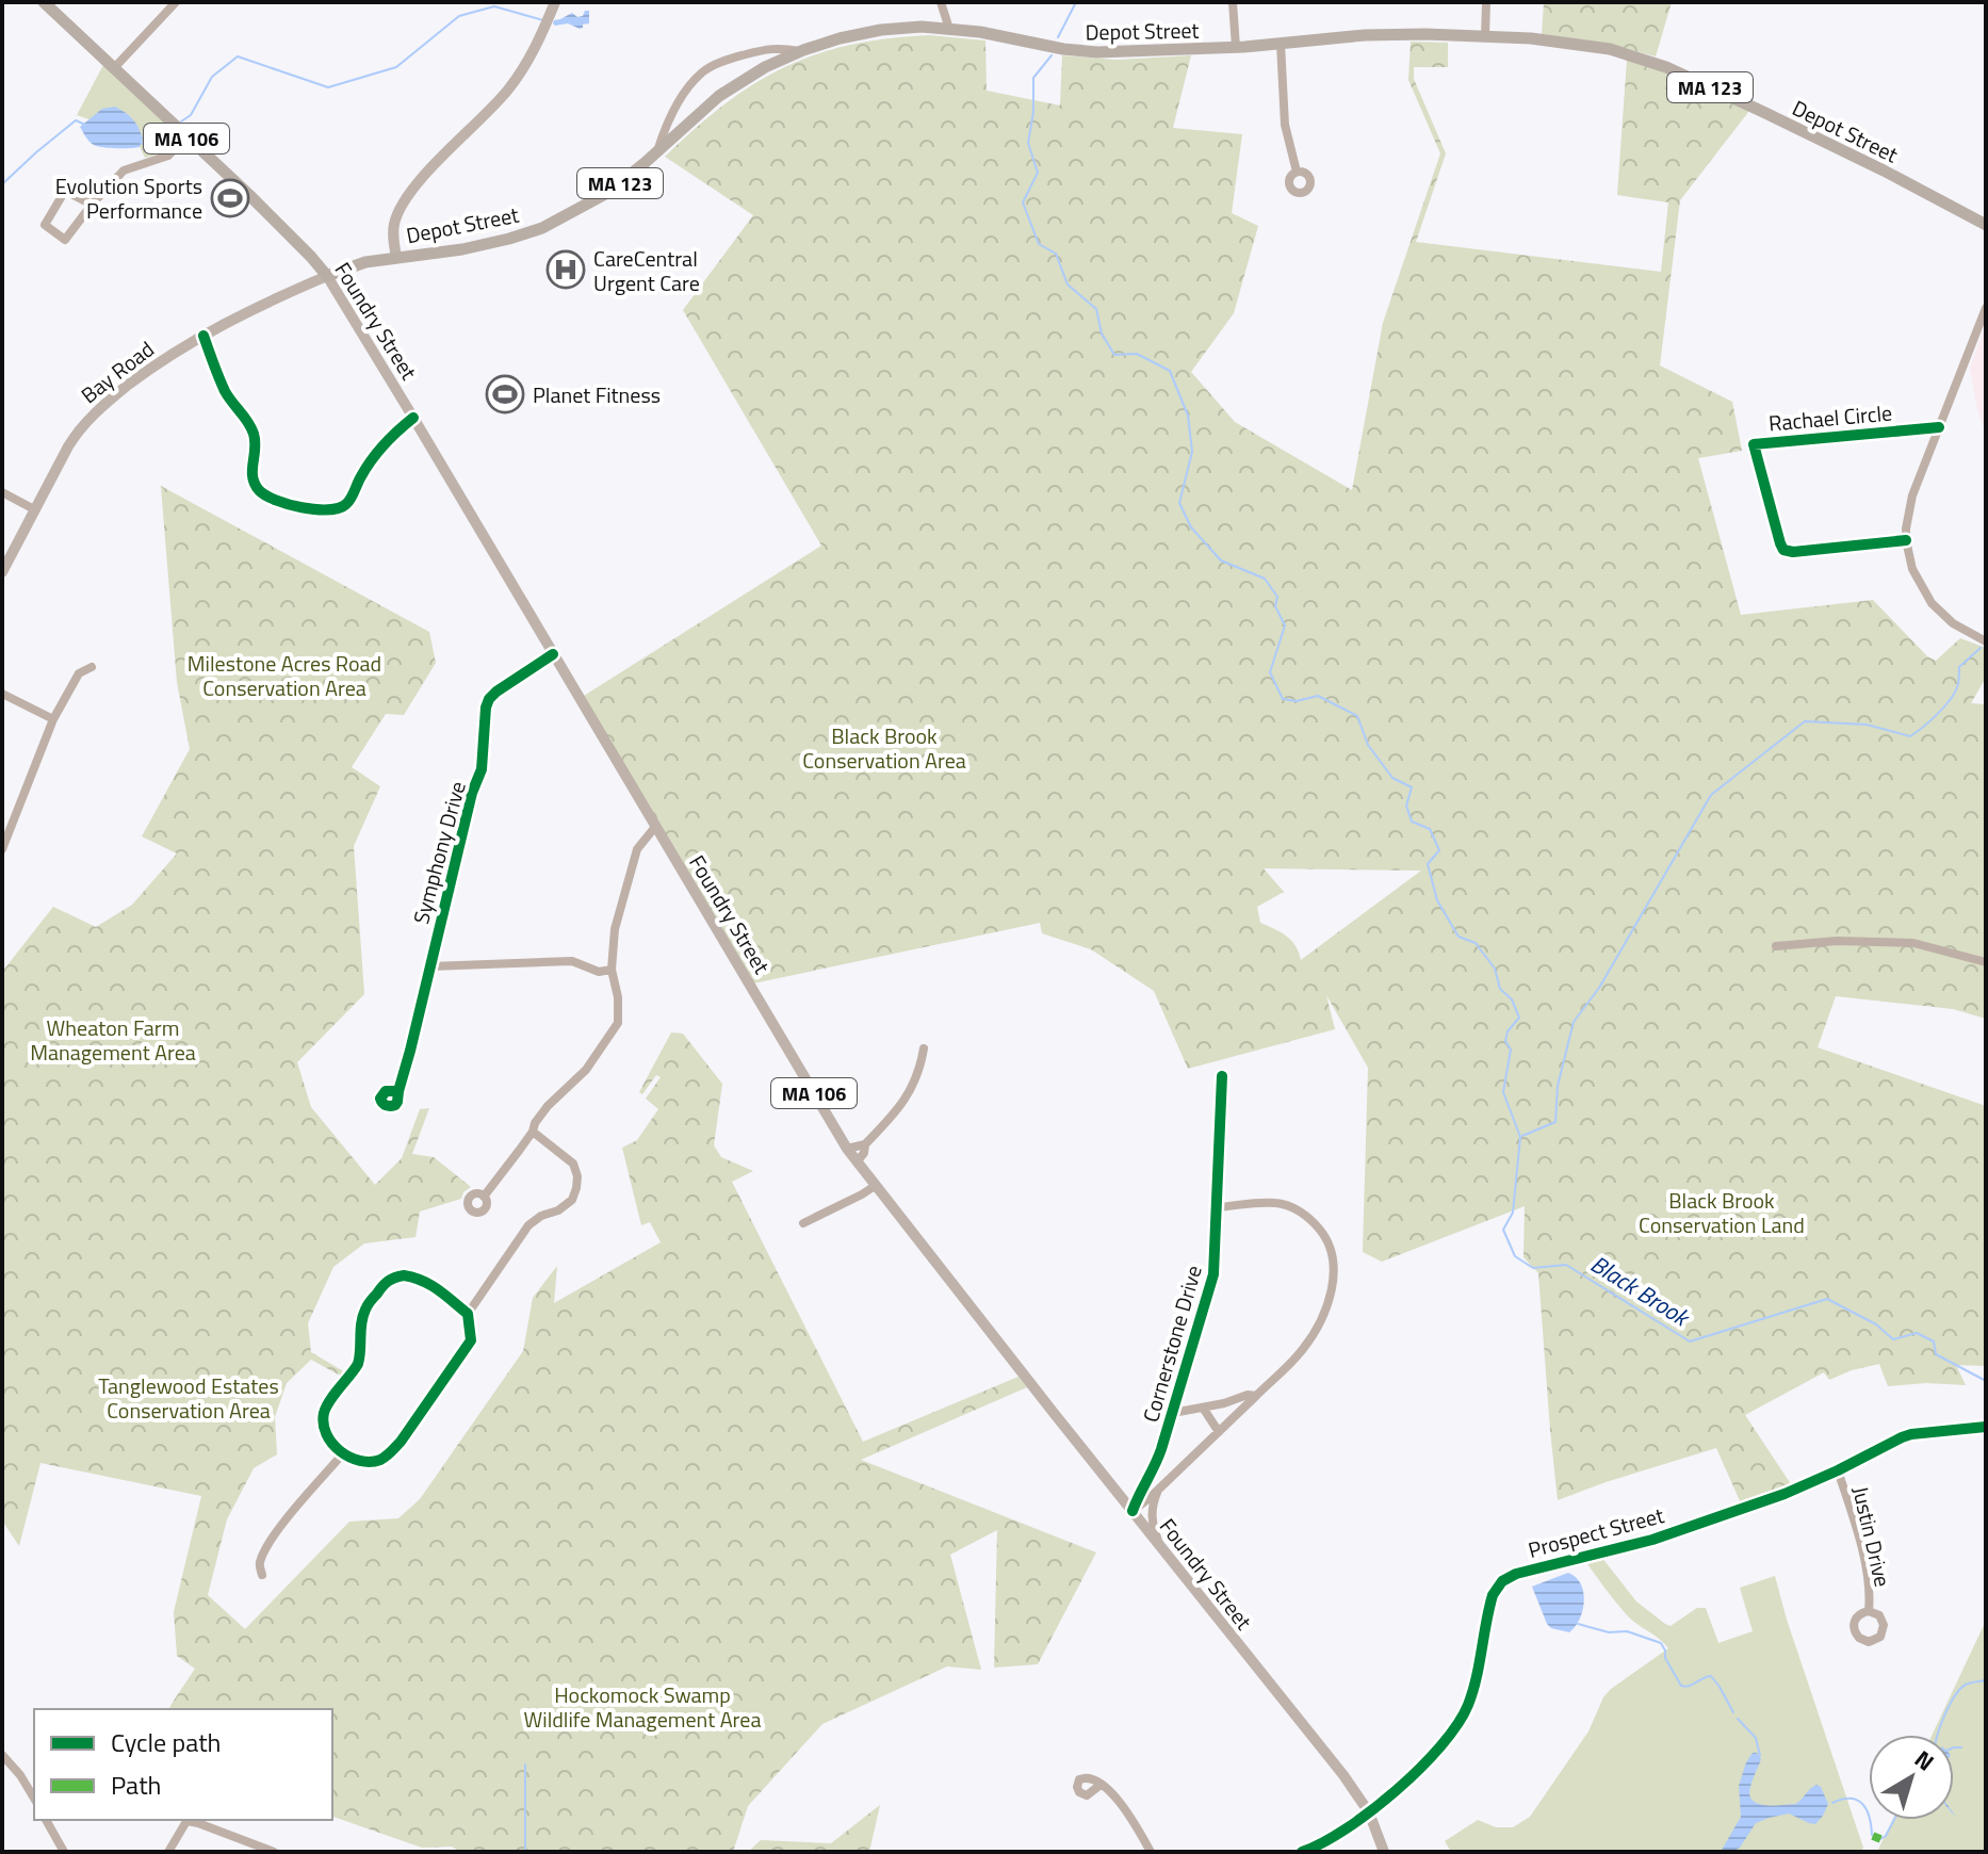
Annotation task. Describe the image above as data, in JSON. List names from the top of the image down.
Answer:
{
  "streets": {
    "highway": [
      "Depot Street",
      "MA 123",
      "MA 106",
      "Foundry Street"
    ],
    "main road": ["Bay Road"],
    "street": [
      "Rachael Circle",
      "Symphony Drive",
      "Cornerstone Drive",
      "Prospect Street",
      "Justin Drive"
    ]
  },
  "crossings": [
    ["Depot Street", "Foundry Street"],
    ["Depot Street", "Bay Road"],
    ["Foundry Street", "Bay Road"],
    ["Foundry Street", "Symphony Drive"],
    ["Foundry Street", "Cornerstone Drive"],
    ["Foundry Street", "Prospect Street"],
    ["Prospect Street", "Justin Drive"]
  ],
  "water": ["Black Brook"],
  "parks": [
    "Milestone Acres Road Conservation Area",
    "Black Brook Conservation Area",
    "Wheaton Farm Management Area",
    "Black Brook Conservation Land",
    "Tanglewood Estates Conservation Area",
    "Hockomock Swamp Wildlife Management Area"
  ],
  "places": {
    "sports": ["Evolution Sports Performance", "Planet Fitness"],
    "hospital": ["CareCentral Urgent Care"]
  },
  "legend": ["Cycle path", "Path"],
  "north": "top right"
}
